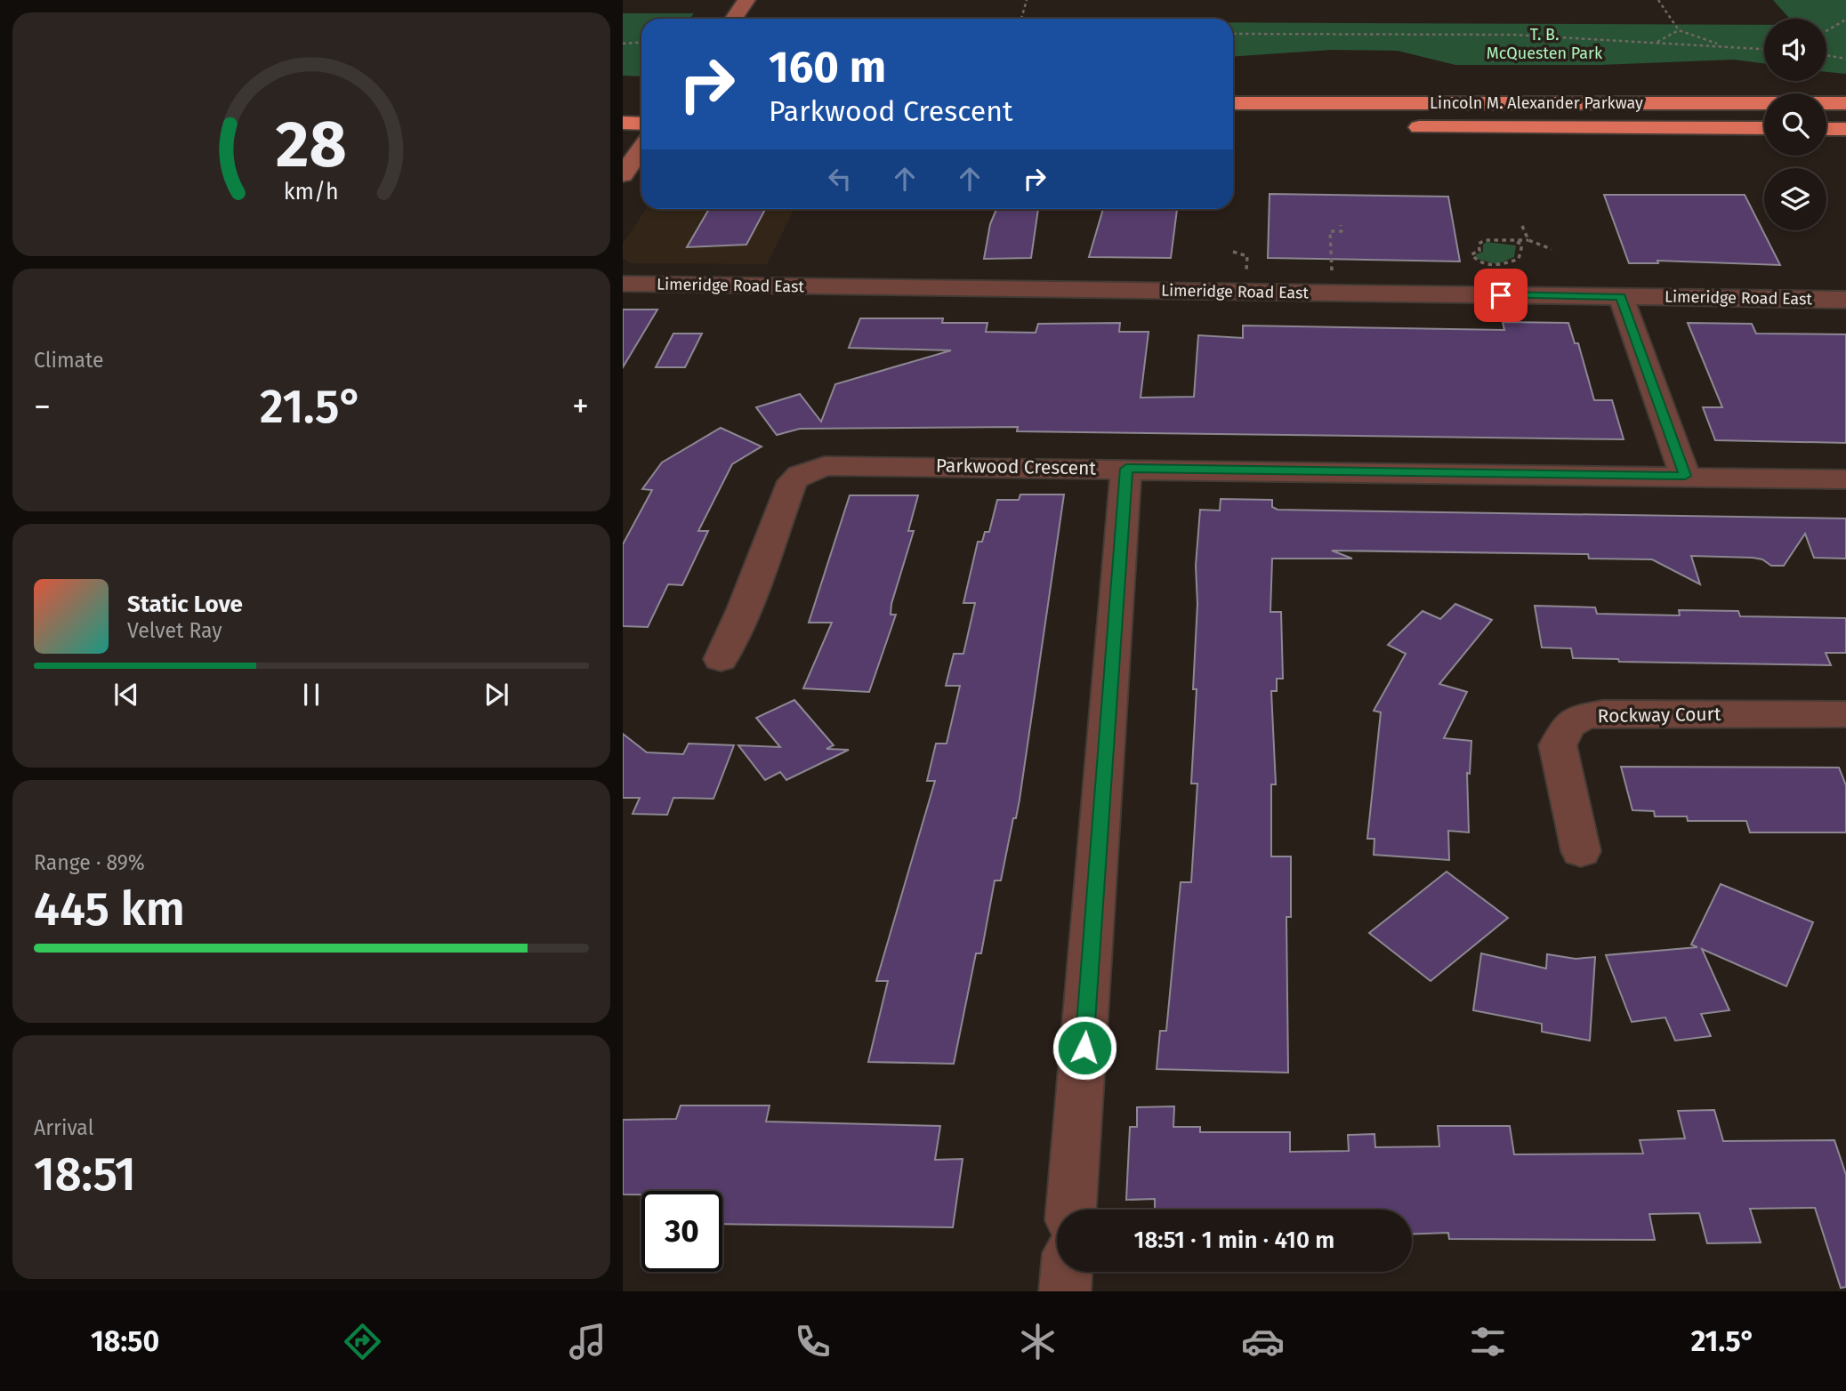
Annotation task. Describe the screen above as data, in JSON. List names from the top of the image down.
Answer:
{
  "streets": {
    "highway": ["Lincoln M. Alexander Parkway"],
    "street": ["Limeridge Road East", "Parkwood Crescent", "Rockway Court"]
  },
  "parks": ["T. B. McQuesten Park"],
  "page": {
    "turn": ["160 m", "Parkwood Crescent"],
    "tile": [
      "Climate",
      ["Range · 89%", "445 km"],
      ["Arrival", "18:51"]
    ],
    "heat": ["−", "21.5°", "+"],
    "song": ["Static Love", "Velvet Ray"],
    "limit": "30",
    "trip": "18:51 · 1 min · 410 m",
    "tabs": ["18:50", "21.5°"],
    "gauge": ["28", "km/h"]
  }
}
